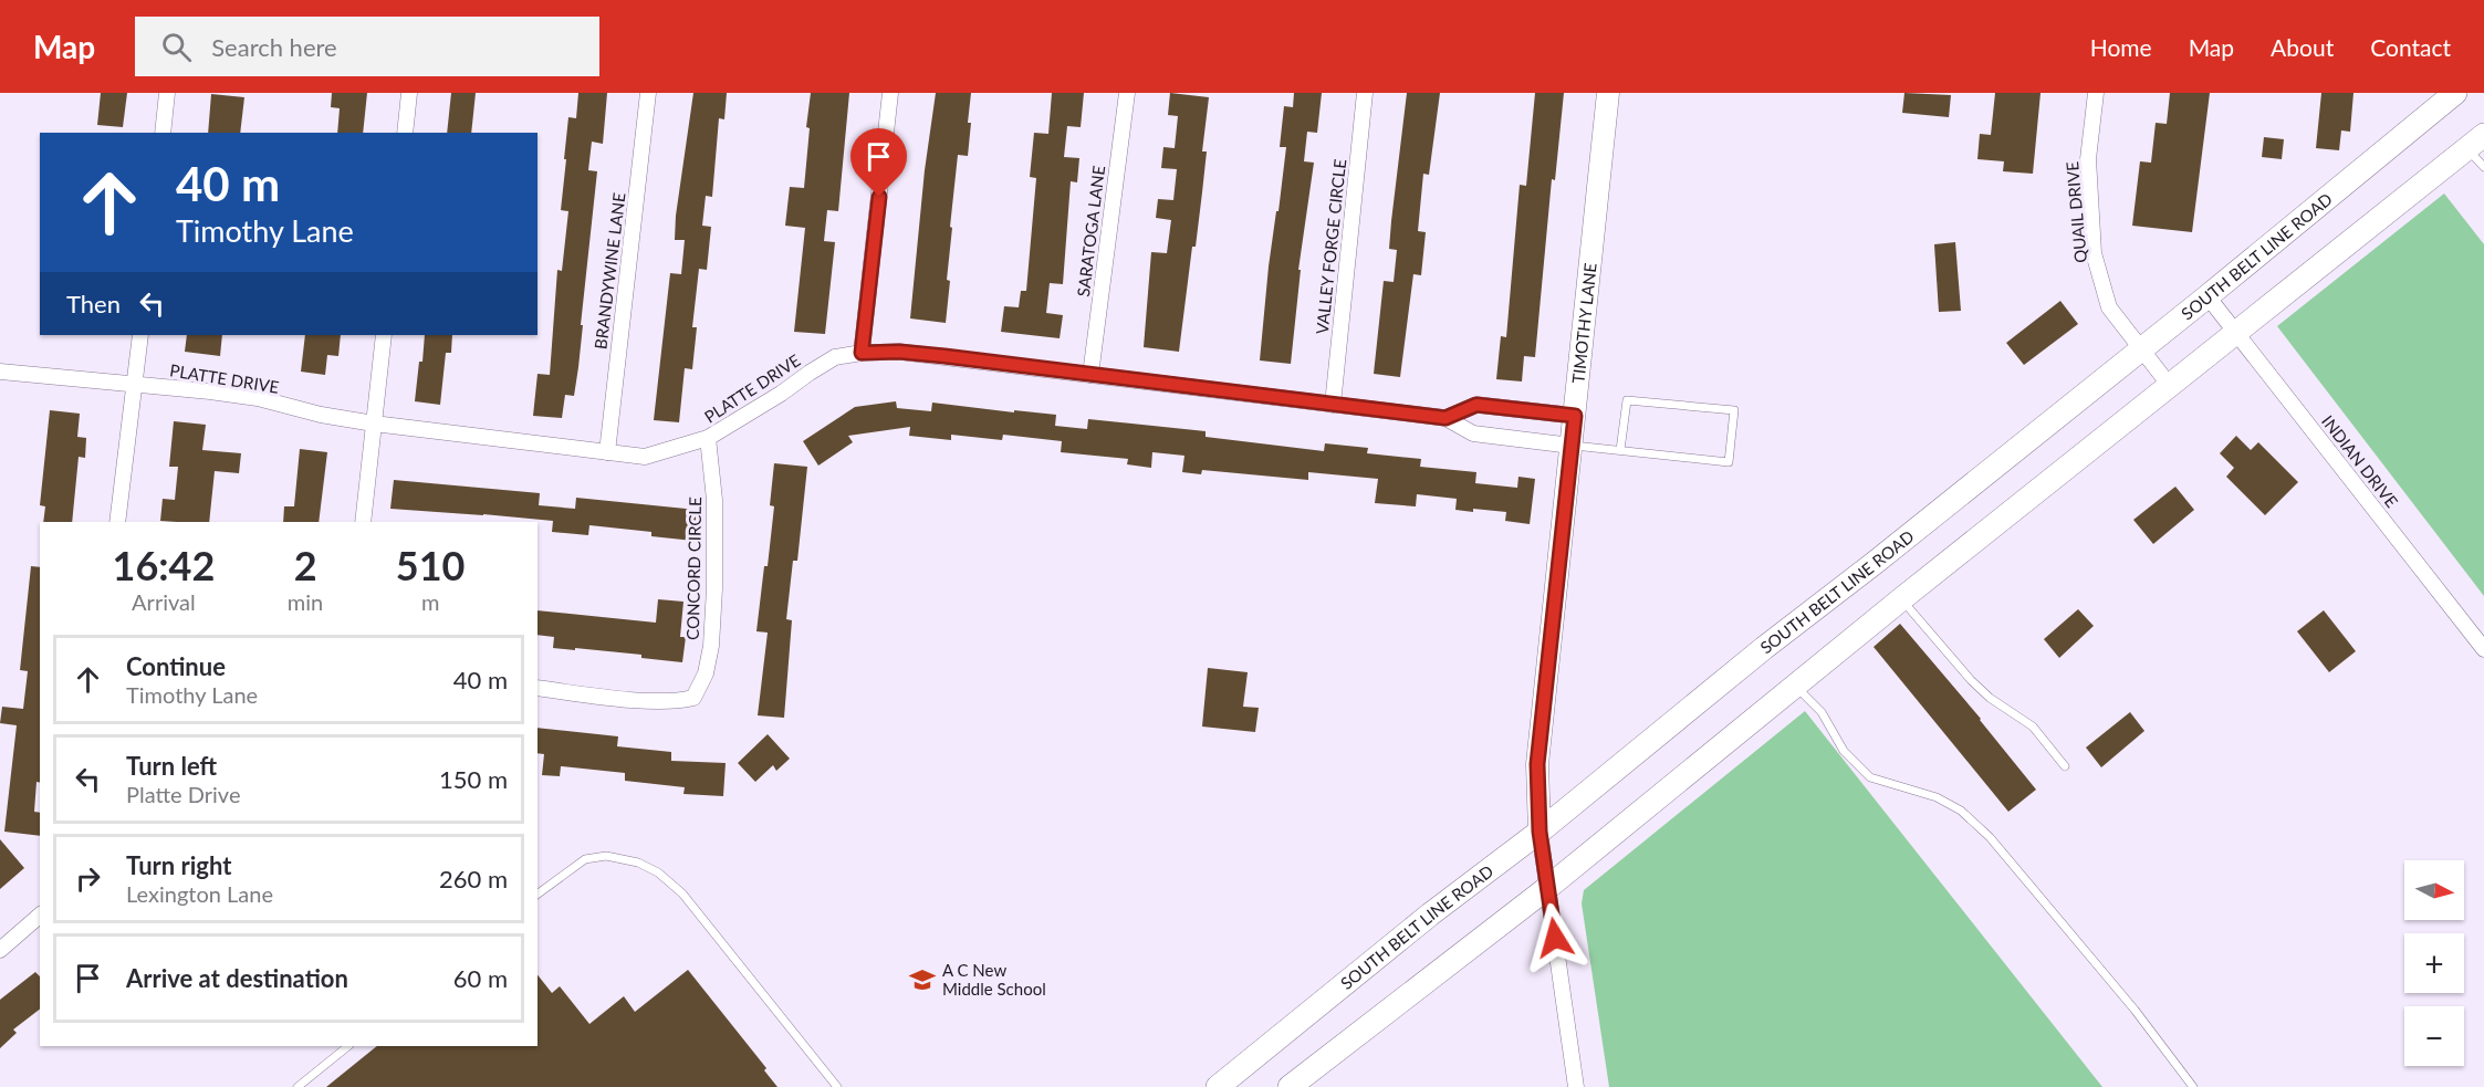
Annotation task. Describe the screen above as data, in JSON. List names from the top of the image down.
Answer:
{
  "streets": {
    "main road": ["SOUTH BELT LINE ROAD"],
    "street": [
      "QUAIL DRIVE",
      "SARATOGA LANE",
      "VALLEY FORGE CIRCLE",
      "BRANDYWINE LANE",
      "TIMOTHY LANE",
      "PLATTE DRIVE",
      "INDIAN DRIVE",
      "CONCORD CIRCLE"
    ]
  },
  "crossings": [
    ["QUAIL DRIVE", "SOUTH BELT LINE ROAD"],
    ["SARATOGA LANE", "PLATTE DRIVE"],
    ["VALLEY FORGE CIRCLE", "PLATTE DRIVE"],
    ["SOUTH BELT LINE ROAD", "TIMOTHY LANE"],
    ["SOUTH BELT LINE ROAD", "INDIAN DRIVE"],
    ["BRANDYWINE LANE", "PLATTE DRIVE"],
    ["TIMOTHY LANE", "PLATTE DRIVE"],
    ["PLATTE DRIVE", "CONCORD CIRCLE"]
  ],
  "places": {
    "school or university": ["A C New Middle School"]
  },
  "north": "right",
  "page": {
    "header": "Map",
    "search": "Search here",
    "nav": [
      "Home",
      "Map",
      "About",
      "Contact"
    ],
    "turn": ["40 m", "Timothy Lane"],
    "then": "Then",
    "eta": [
      "16:42",
      "Arrival",
      "2",
      "min",
      "510",
      "m"
    ],
    "list": [
      {
        "name": "Continue",
        "note": "Timothy Lane",
        "value": "40 m"
      },
      {
        "name": "Turn left",
        "note": "Platte Drive",
        "value": "150 m"
      },
      {
        "name": "Turn right",
        "note": "Lexington Lane",
        "value": "260 m"
      },
      {
        "name": "Arrive at destination",
        "value": "60 m"
      }
    ],
    "map_buttons": ["+", "−"]
  }
}
